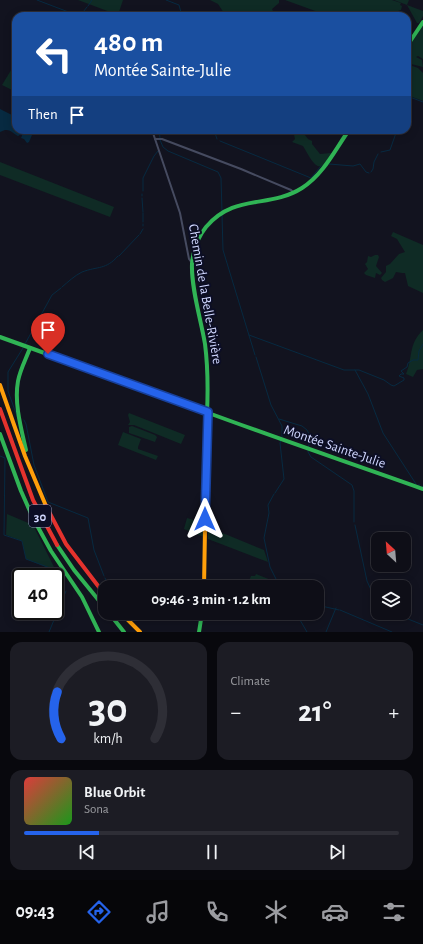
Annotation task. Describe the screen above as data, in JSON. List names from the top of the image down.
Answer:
{
  "streets": {
    "main road": ["Chemin de la Belle-Rivière", "Montée Sainte-Julie", "30"]
  },
  "crossings": [
    ["Chemin de la Belle-Rivière", "Montée Sainte-Julie"]
  ],
  "north": "top left",
  "page": {
    "turn": ["480 m", "Montée Sainte-Julie"],
    "then": "Then",
    "limit": "40",
    "trip": "09:46 · 3 min · 1.2 km",
    "tile": "Climate",
    "heat": ["−", "21°", "+"],
    "song": ["Blue Orbit", "Sona"],
    "tabs": "09:43",
    "gauge": ["30", "km/h"]
  }
}
